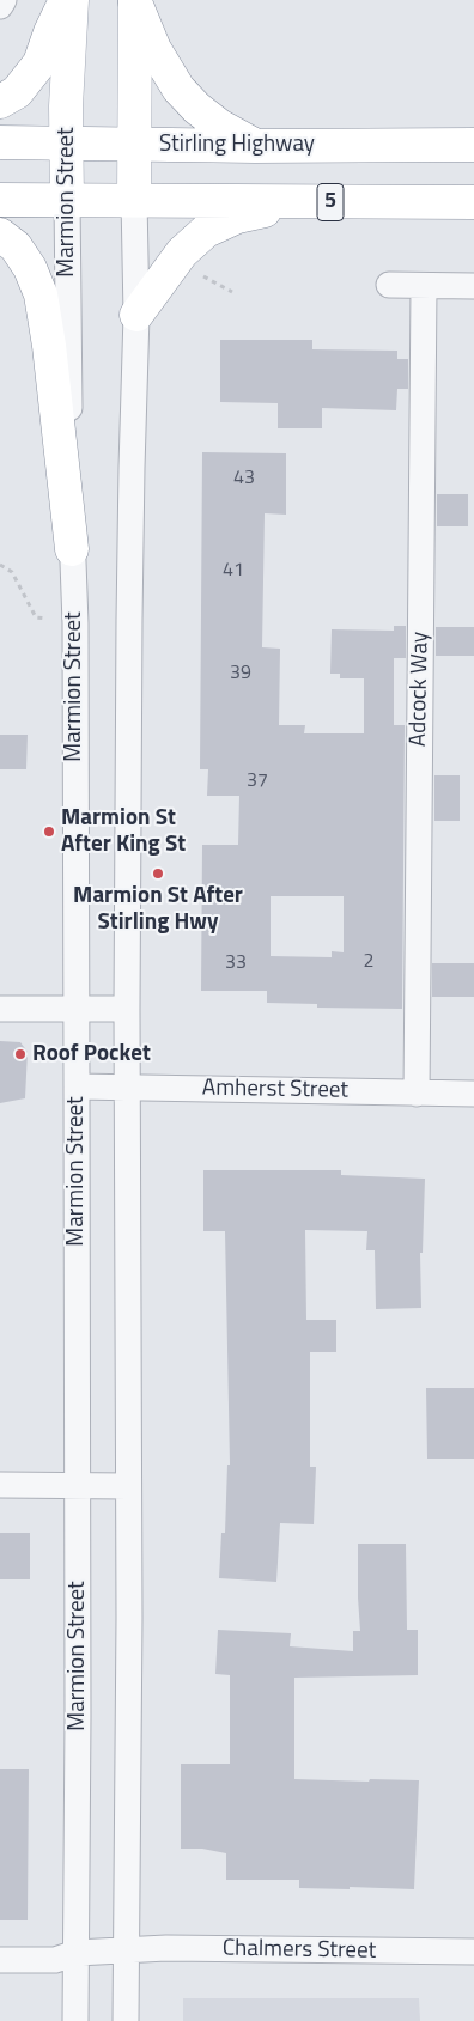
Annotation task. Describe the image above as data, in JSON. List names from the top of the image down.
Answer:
{
  "streets": {
    "main road": ["Stirling Highway", "Marmion Street", "5"],
    "street": ["Adcock Way", "Amherst Street", "Chalmers Street"]
  },
  "crossings": [
    ["Stirling Highway", "Marmion Street"],
    ["Marmion Street", "5"],
    ["Marmion Street", "Amherst Street"],
    ["Marmion Street", "Chalmers Street"],
    ["Adcock Way", "Amherst Street"]
  ],
  "places": ["Marmion St After King St", "Marmion St After Stirling Hwy", "Roof Pocket"],
  "house_numbers": [
    "43",
    "41",
    "39",
    "37",
    "2",
    "33"
  ]
}
